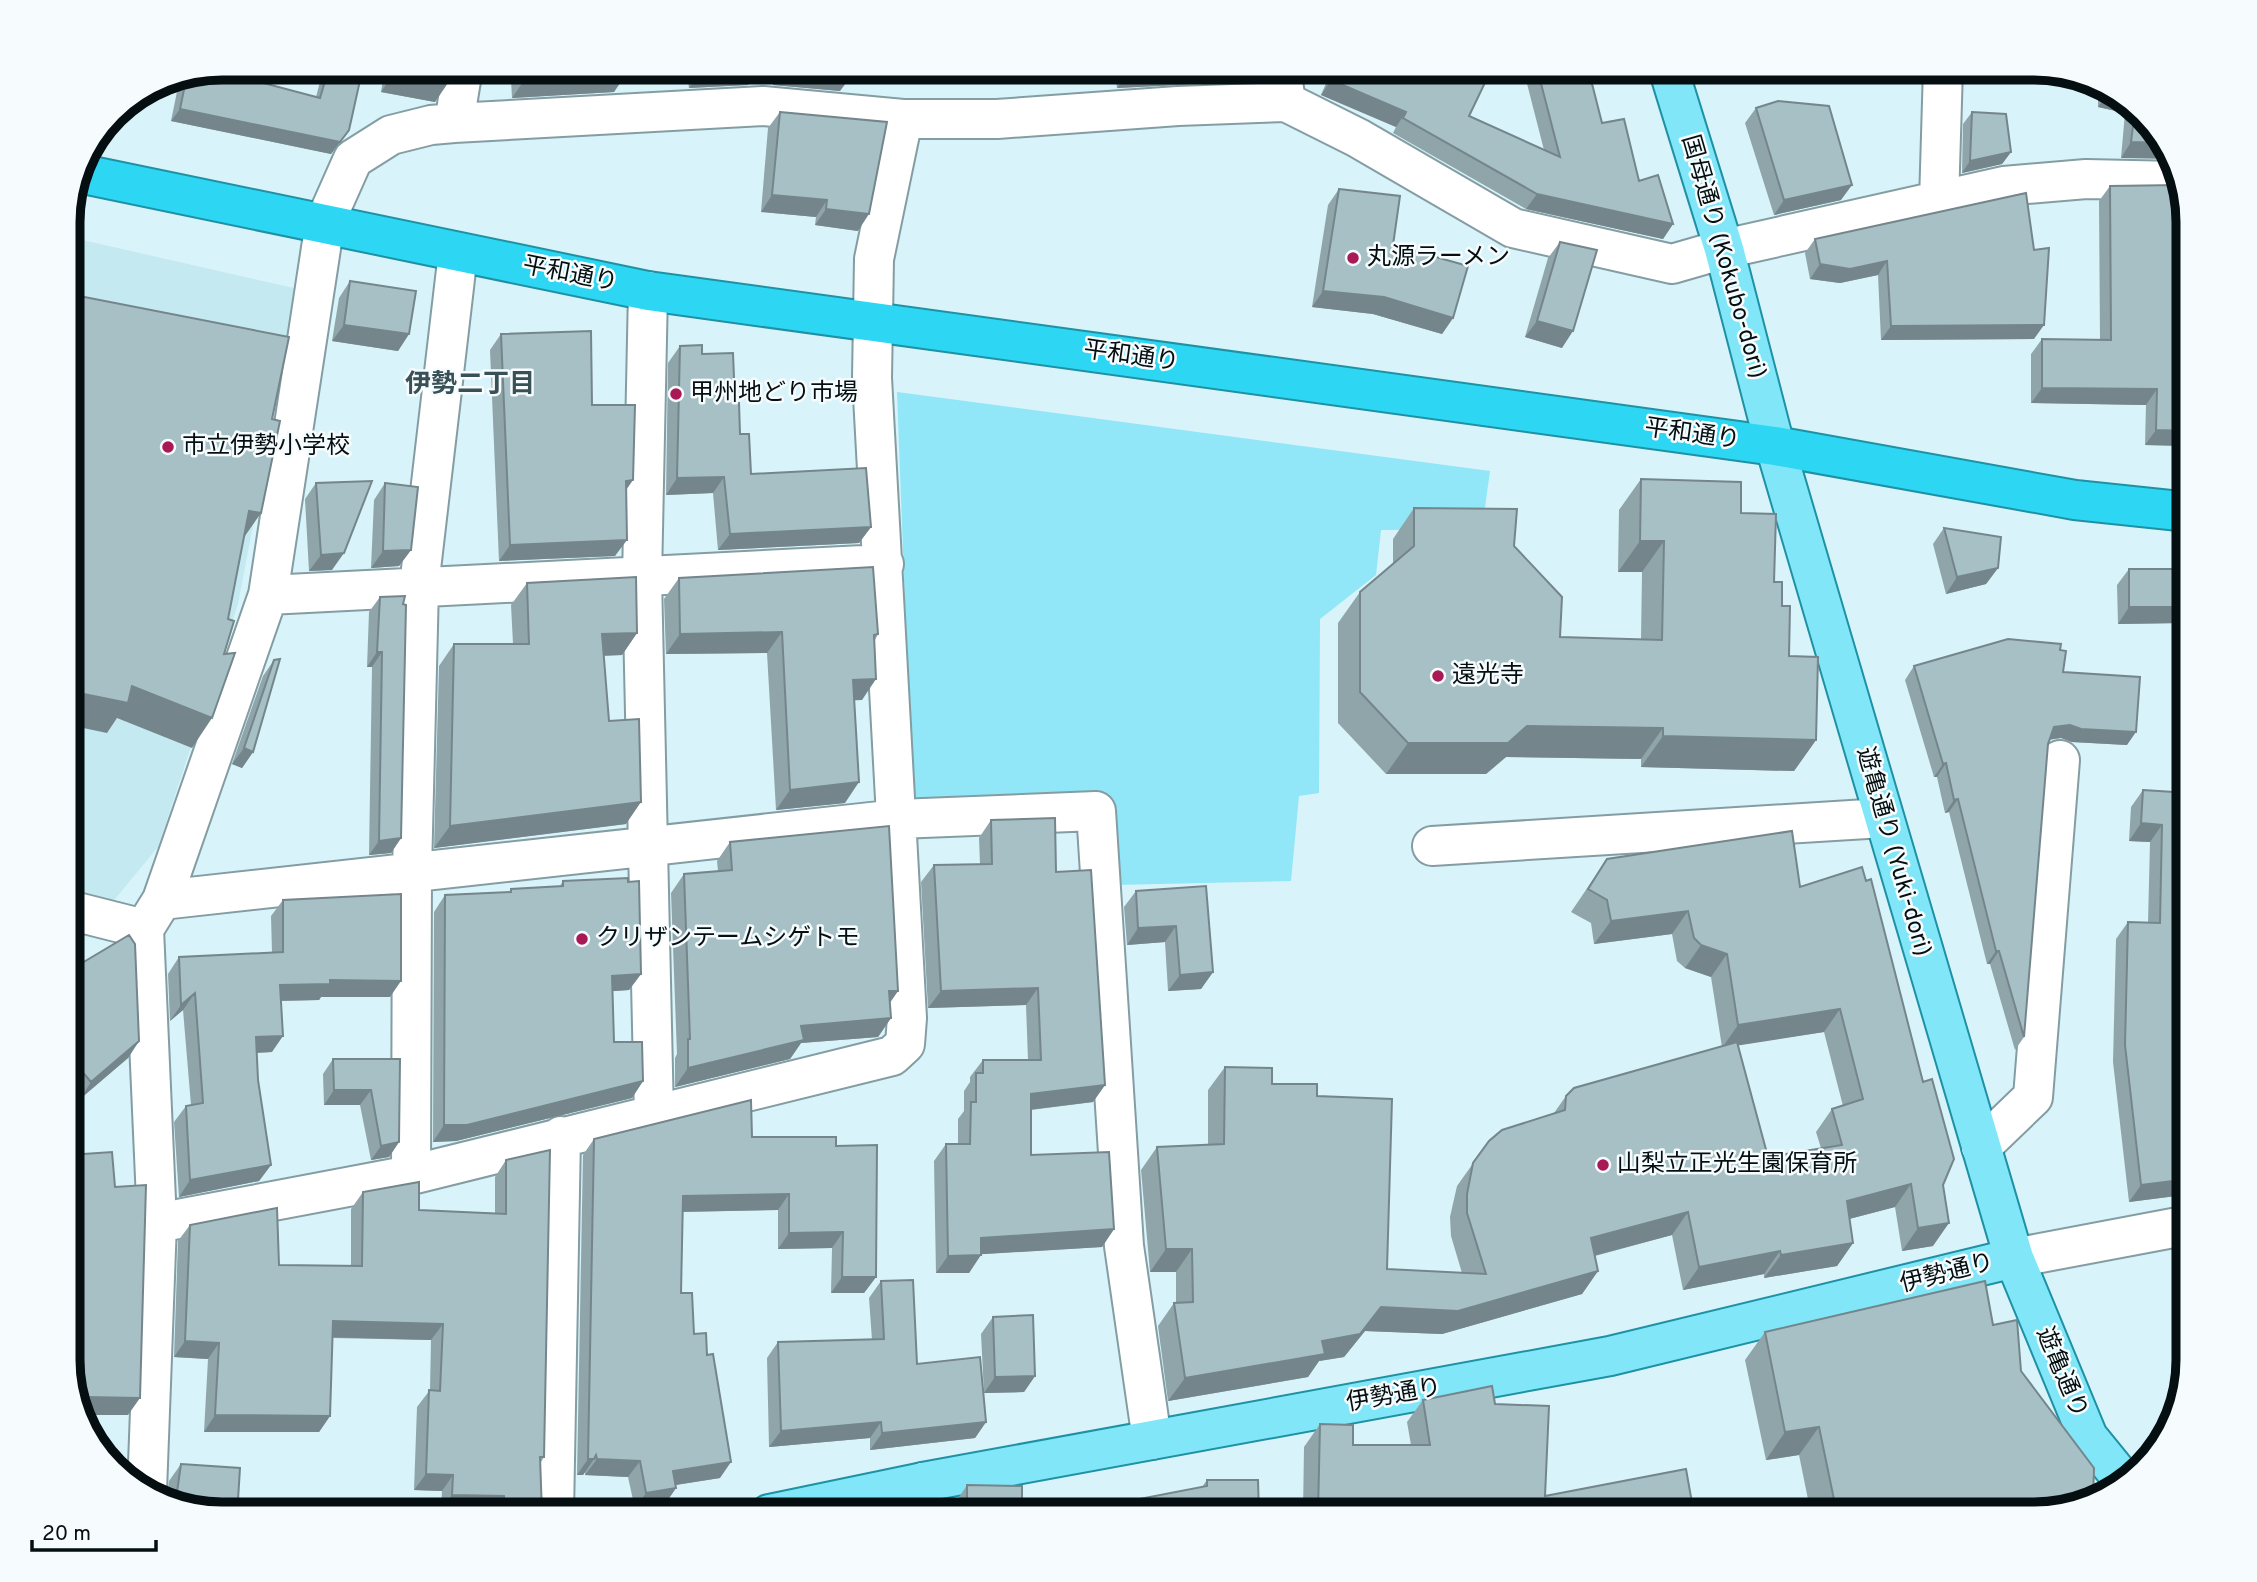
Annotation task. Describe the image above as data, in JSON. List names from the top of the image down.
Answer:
{
  "streets": {
    "highway": ["平和通り"],
    "main road": [
      "国母通り (Kokubo-dori)",
      "遊亀通り (Yuki-dori)",
      "伊勢通り",
      "遊亀通り"
    ]
  },
  "crossings": [
    ["国母通り (Kokubo-dori)", "平和通り"],
    ["国母通り (Kokubo-dori)", "遊亀通り (Yuki-dori)"],
    ["平和通り", "遊亀通り (Yuki-dori)"],
    ["遊亀通り (Yuki-dori)", "伊勢通り"],
    ["遊亀通り (Yuki-dori)", "遊亀通り"],
    ["伊勢通り", "遊亀通り"]
  ],
  "districts": ["伊勢二丁目"],
  "places": [
    "丸源ラーメン",
    "甲州地どり市場",
    "市立伊勢小学校",
    "遠光寺",
    "クリザンテームシゲトモ",
    "山梨立正光生園保育所"
  ],
  "scale_bar": "20 m"
}
